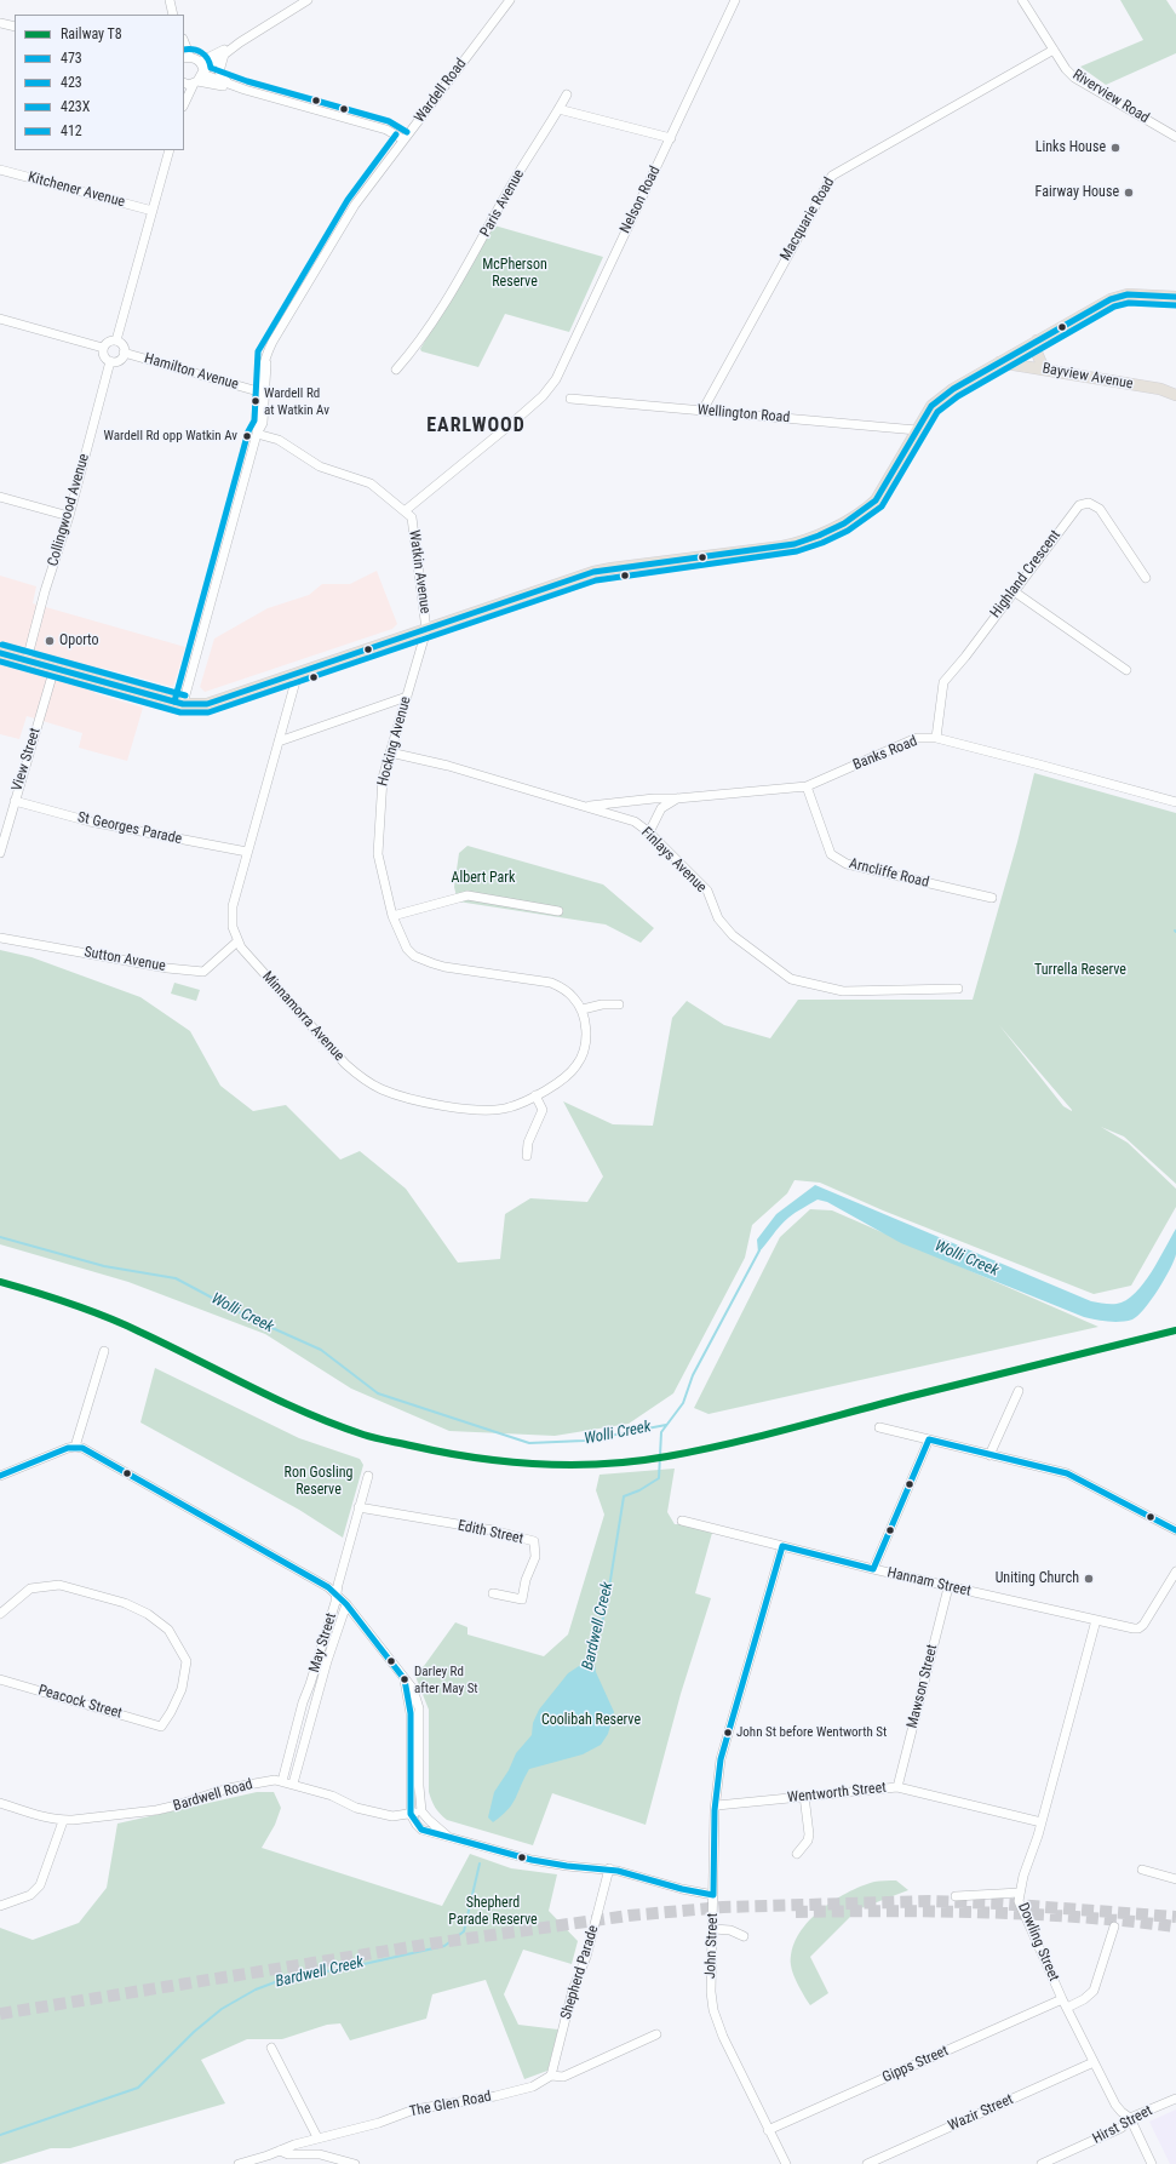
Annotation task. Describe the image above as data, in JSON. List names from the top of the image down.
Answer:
{
  "streets": {
    "main road": ["Bayview Avenue"],
    "street": [
      "Wardell Road",
      "Riverview Road",
      "Kitchener Avenue",
      "Nelson Road",
      "Paris Avenue",
      "Macquarie Road",
      "Hamilton Avenue",
      "Wellington Road",
      "Collingwood Avenue",
      "Watkin Avenue",
      "Highland Crescent",
      "Hocking Avenue",
      "Banks Road",
      "View Street",
      "St Georges Parade",
      "Finlays Avenue",
      "Arncliffe Road",
      "Sutton Avenue",
      "Minnamorra Avenue",
      "Edith Street",
      "Hannam Street",
      "May Street",
      "Mawson Street",
      "Peacock Street",
      "Wentworth Street",
      "Bardwell Road",
      "Dowling Street",
      "John Street",
      "Shepherd Parade",
      "Gipps Street",
      "The Glen Road",
      "Wazir Street",
      "Hirst Street"
    ]
  },
  "crossings": [
    ["Wardell Road", "Hamilton Avenue"],
    ["Wardell Road", "Watkin Avenue"],
    ["Riverview Road", "Macquarie Road"],
    ["Nelson Road", "Watkin Avenue"],
    ["Macquarie Road", "Wellington Road"],
    ["Hamilton Avenue", "Collingwood Avenue"],
    ["Watkin Avenue", "Hocking Avenue"],
    ["Highland Crescent", "Banks Road"],
    ["Hocking Avenue", "Finlays Avenue"],
    ["Hocking Avenue", "Minnamorra Avenue"],
    ["Banks Road", "Finlays Avenue"],
    ["Banks Road", "Arncliffe Road"],
    ["View Street", "St Georges Parade"],
    ["St Georges Parade", "Minnamorra Avenue"],
    ["Sutton Avenue", "Minnamorra Avenue"],
    ["Edith Street", "May Street"],
    ["Hannam Street", "Mawson Street"],
    ["Hannam Street", "Dowling Street"],
    ["Hannam Street", "John Street"],
    ["May Street", "Bardwell Road"],
    ["Mawson Street", "Wentworth Street"],
    ["Wentworth Street", "Dowling Street"],
    ["Wentworth Street", "John Street"],
    ["Dowling Street", "Gipps Street"],
    ["Dowling Street", "Wazir Street"],
    ["Dowling Street", "Hirst Street"],
    ["John Street", "Gipps Street"],
    ["Shepherd Parade", "The Glen Road"]
  ],
  "districts": ["EARLWOOD"],
  "water": ["Wolli Creek", "Bardwell Creek"],
  "parks": [
    "McPherson Reserve",
    "Albert Park",
    "Turrella Reserve",
    "Ron Gosling Reserve",
    "Coolibah Reserve",
    "Shepherd Parade Reserve"
  ],
  "places": [
    "Links House",
    "Fairway House",
    "Wardell Rd at Watkin Av",
    "Wardell Rd opp Watkin Av",
    "Oporto",
    "Uniting Church",
    "Darley Rd after May St",
    "John St before Wentworth St"
  ],
  "lines": [
    "transit line 412",
    "transit line 423",
    "transit line 423X",
    "rail line T8",
    "transit line 473"
  ],
  "legend": [
    "Railway T8",
    "473",
    "423",
    "423X",
    "412"
  ]
}
